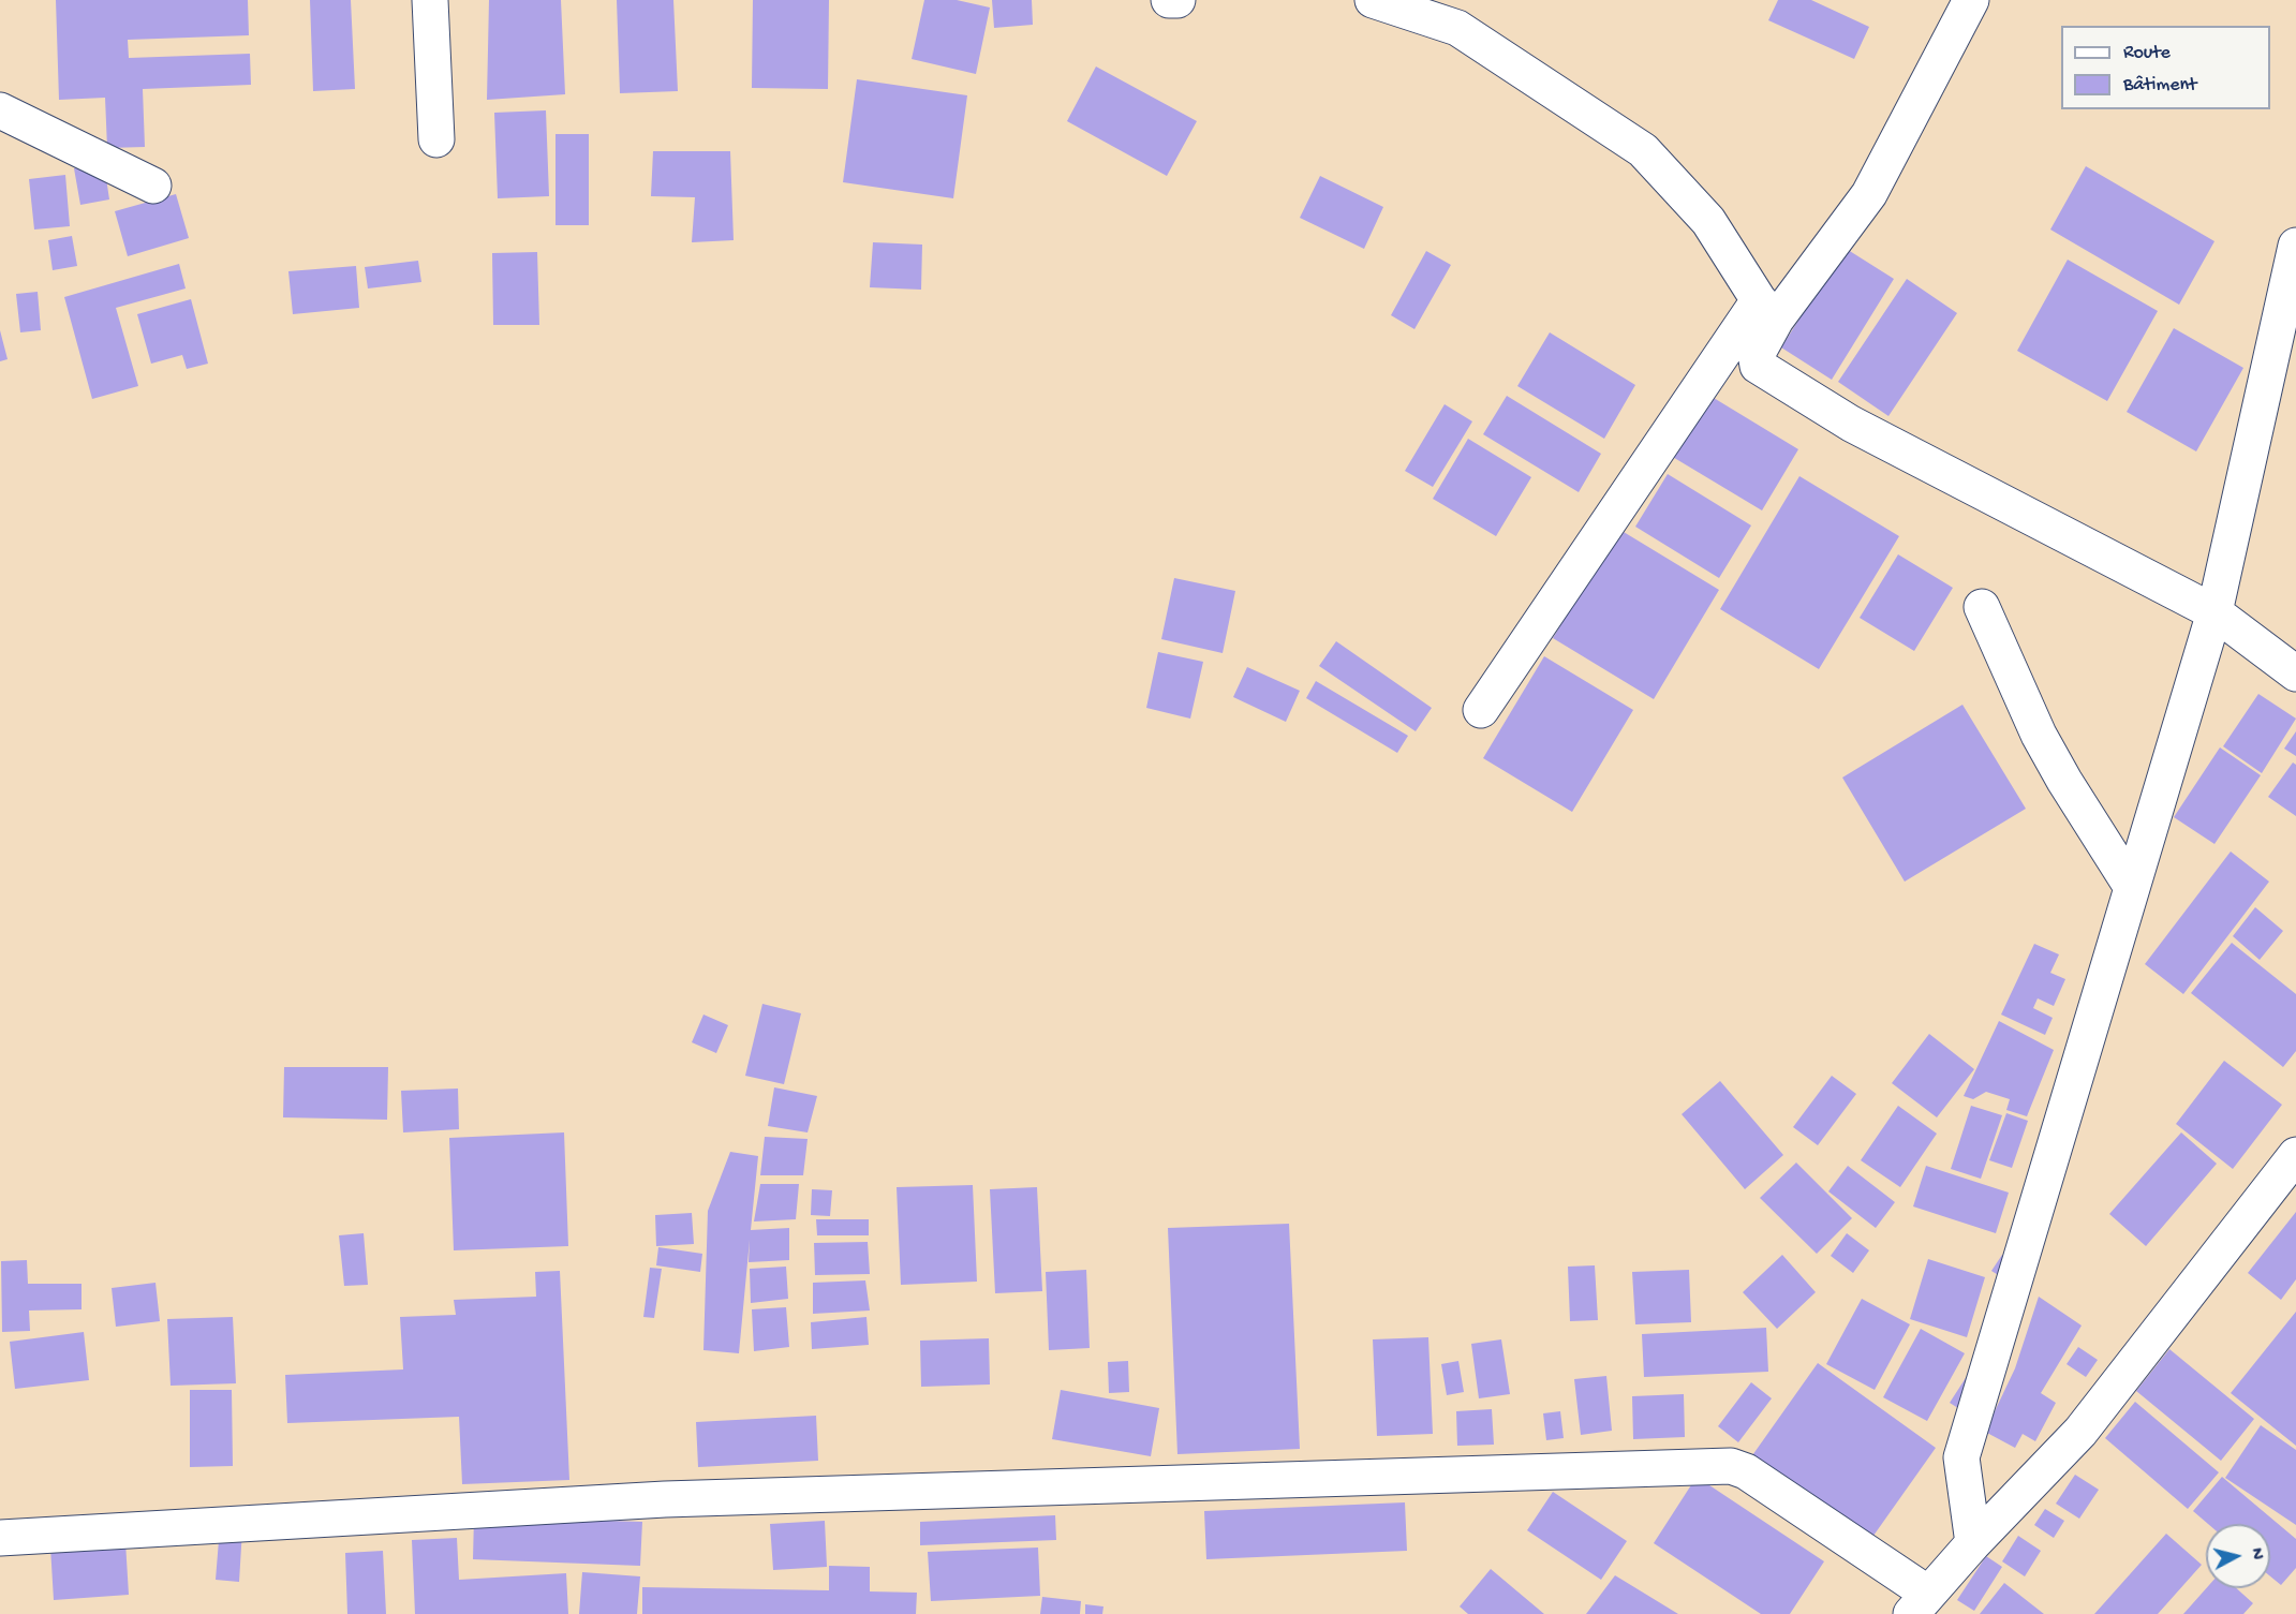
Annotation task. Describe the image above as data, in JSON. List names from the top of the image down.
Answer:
{
  "legend": ["Route", "Bâtiment"],
  "north": "right"
}
